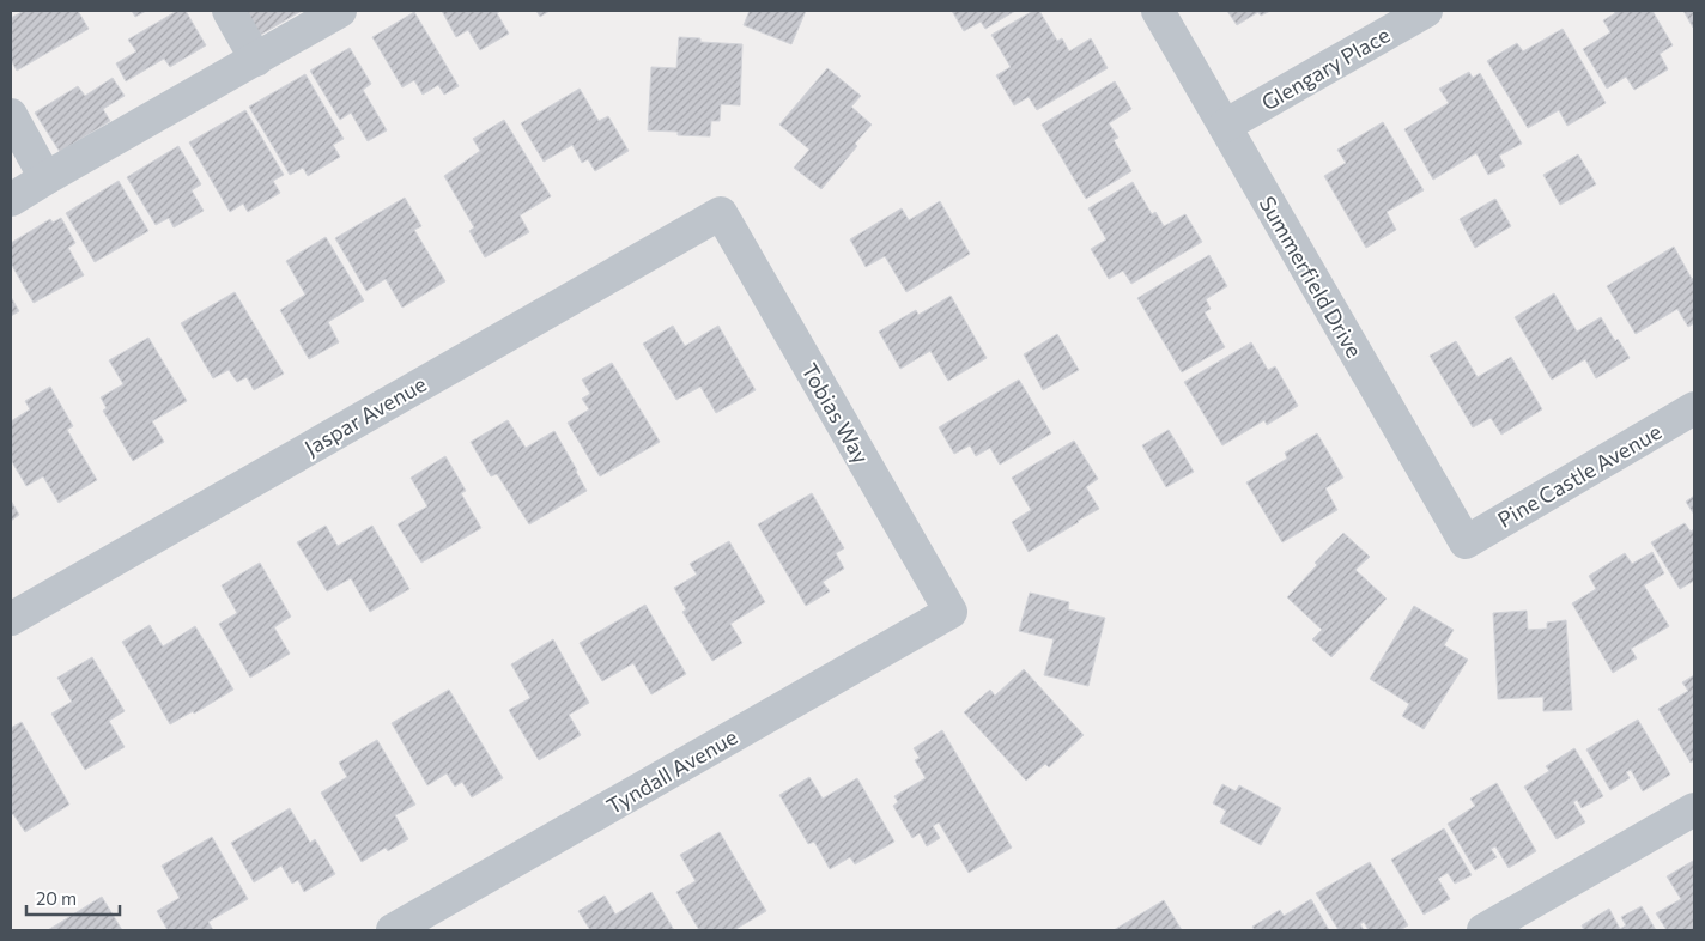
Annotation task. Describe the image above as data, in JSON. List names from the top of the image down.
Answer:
{
  "streets": {
    "street": [
      "Glengary Place",
      "Summerfield Drive",
      "Tobias Way",
      "Jaspar Avenue",
      "Pine Castle Avenue",
      "Tyndall Avenue"
    ]
  },
  "crossings": [
    ["Glengary Place", "Summerfield Drive"],
    ["Summerfield Drive", "Pine Castle Avenue"],
    ["Tobias Way", "Jaspar Avenue"],
    ["Tobias Way", "Tyndall Avenue"]
  ],
  "scale_bar": "20 m"
}
